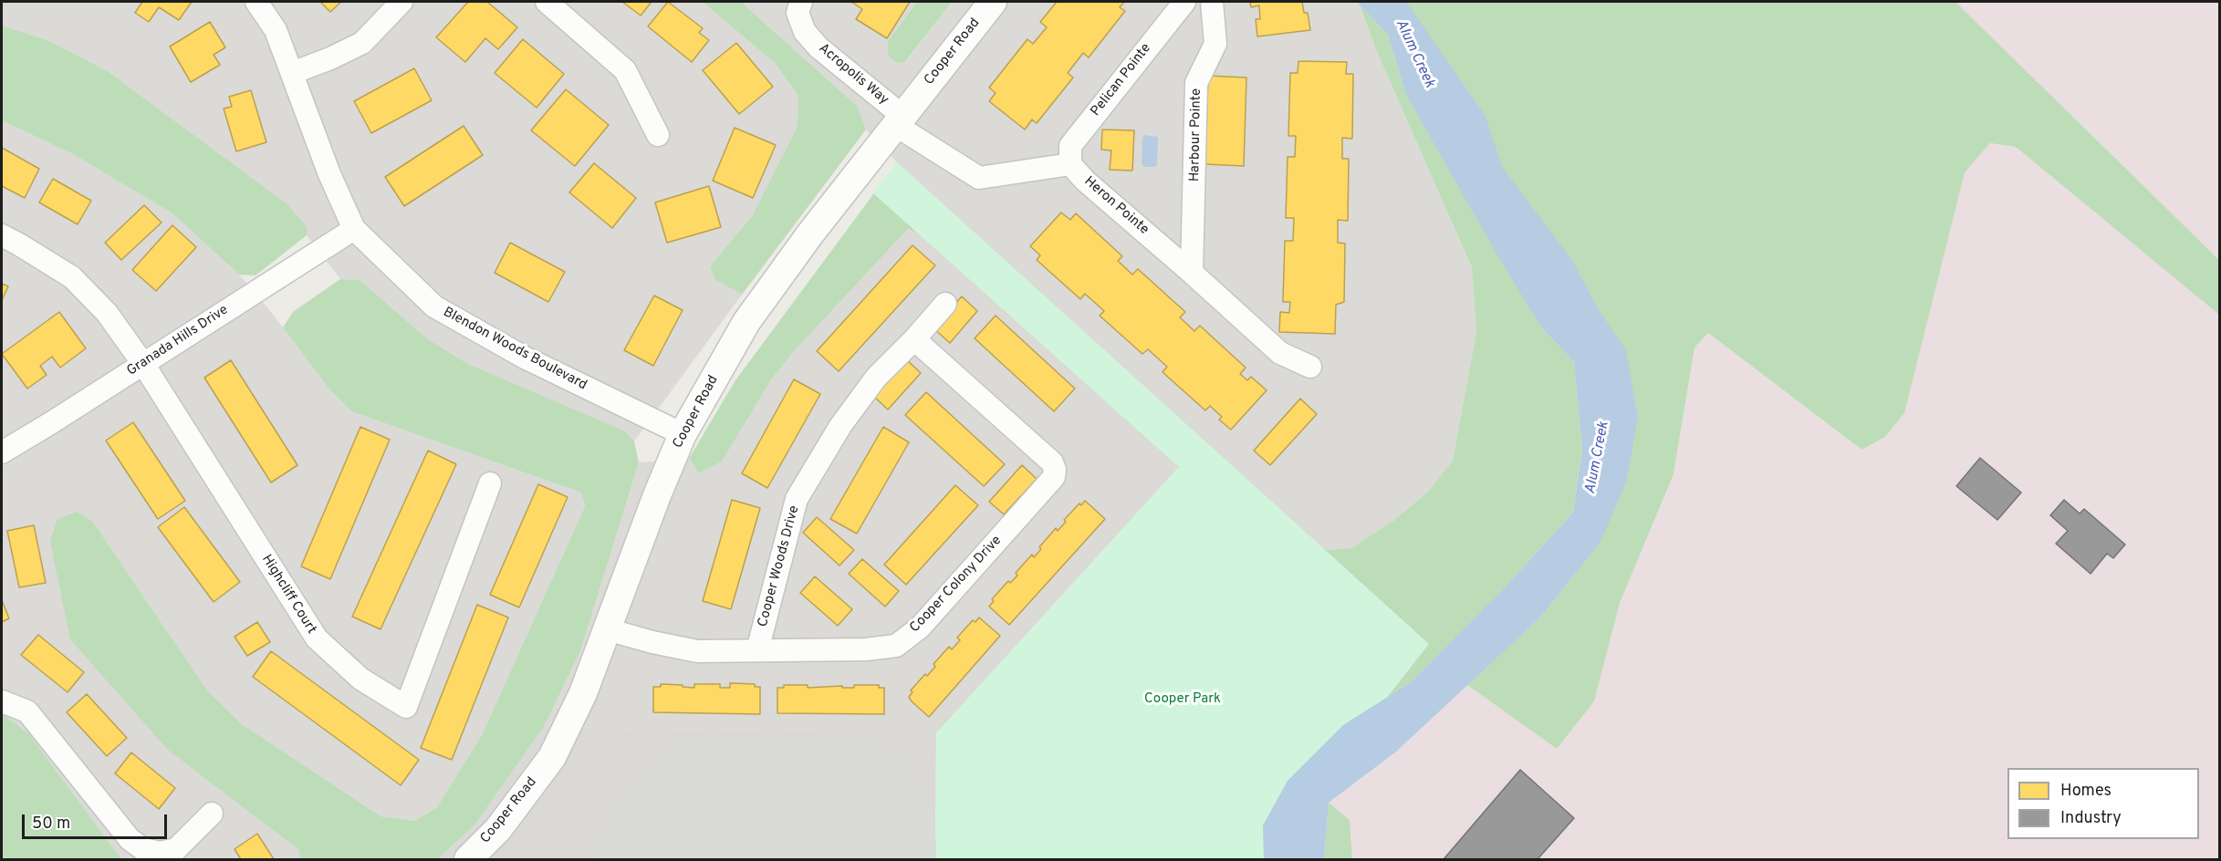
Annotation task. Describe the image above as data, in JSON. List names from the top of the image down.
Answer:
{
  "streets": {
    "street": [
      "Cooper Road",
      "Acropolis Way",
      "Pelican Pointe",
      "Harbour Pointe",
      "Heron Pointe",
      "Granada Hills Drive",
      "Blendon Woods Boulevard",
      "Cooper Woods Drive",
      "Cooper Colony Drive",
      "Highcliff Court"
    ]
  },
  "crossings": [
    ["Cooper Road", "Acropolis Way"],
    ["Cooper Road", "Blendon Woods Boulevard"],
    ["Cooper Road", "Cooper Colony Drive"],
    ["Pelican Pointe", "Heron Pointe"],
    ["Harbour Pointe", "Heron Pointe"],
    ["Granada Hills Drive", "Blendon Woods Boulevard"],
    ["Granada Hills Drive", "Highcliff Court"],
    ["Cooper Woods Drive", "Cooper Colony Drive"]
  ],
  "water": ["Alum Creek"],
  "parks": ["Cooper Park"],
  "legend": ["Homes", "Industry"],
  "scale_bar": "50 m"
}
